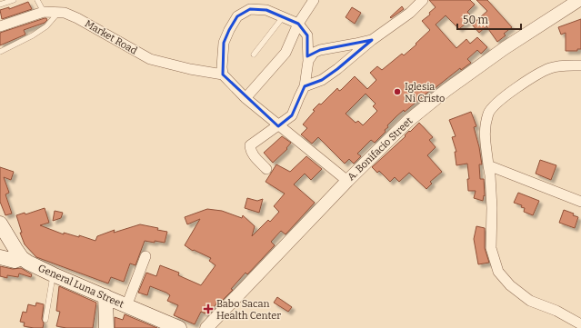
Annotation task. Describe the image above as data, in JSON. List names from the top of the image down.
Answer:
{
  "streets": {
    "main road": ["General Luna Street"],
    "street": ["Market Road", "A. Bonifacio Street"]
  },
  "places": {
    "other": ["Iglesia Ni Cristo"],
    "health": ["Babo Sacan Health Center"]
  },
  "scale_bar": "50 m"
}
